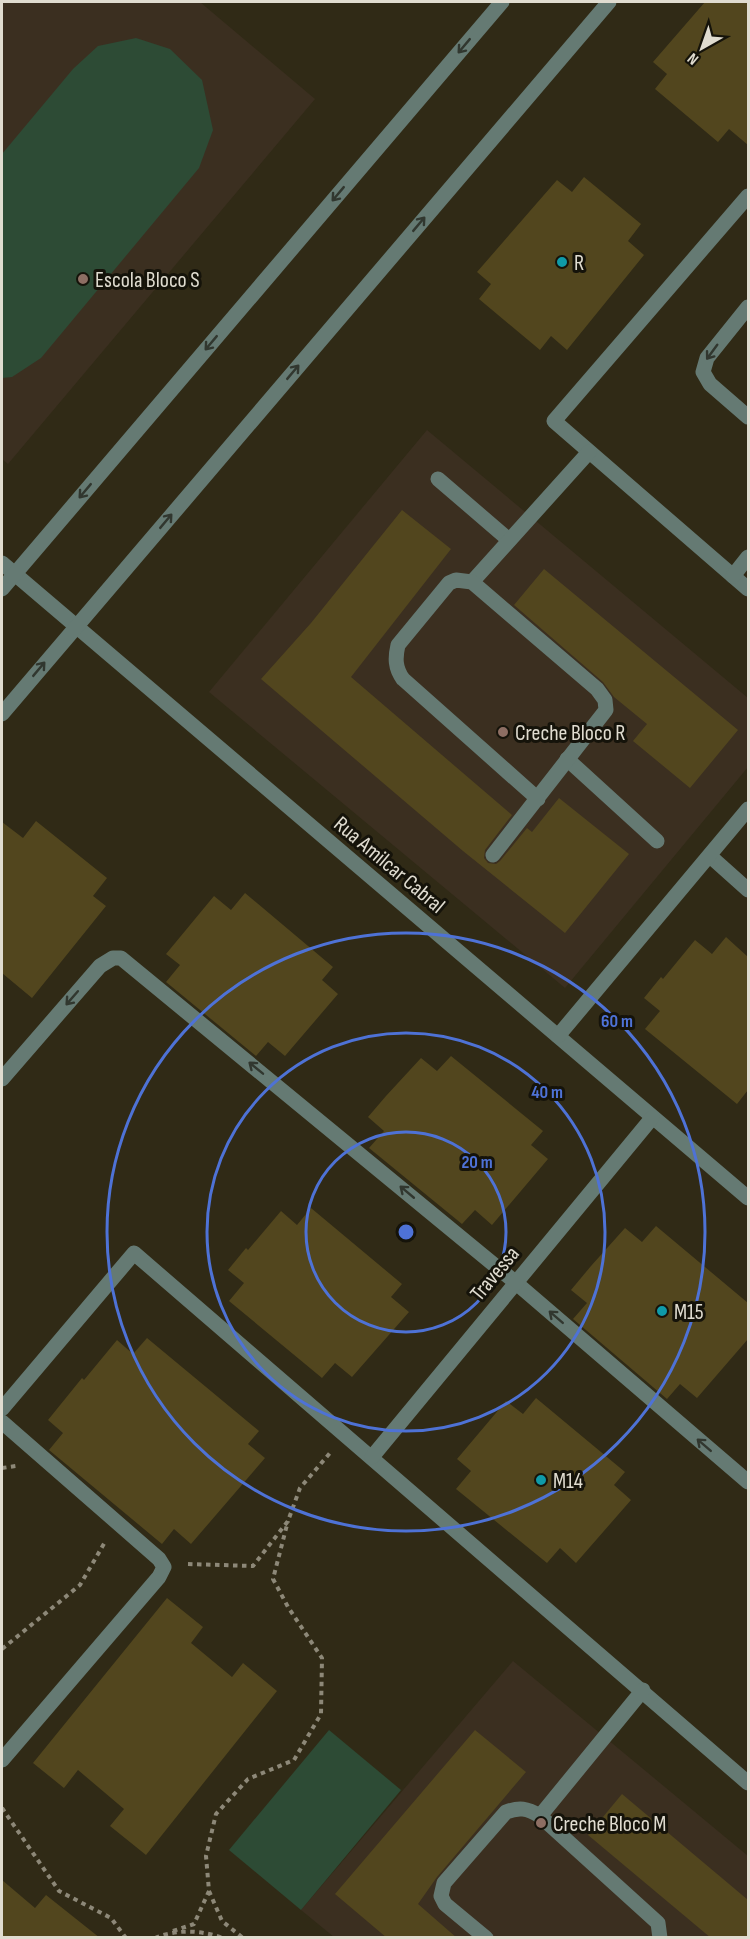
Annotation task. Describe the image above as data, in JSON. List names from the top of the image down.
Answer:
{
  "streets": {
    "street": ["Rua Amilcar Cabral", "Travessa"]
  },
  "crossings": [
    ["Rua Amilcar Cabral", "Travessa"]
  ],
  "places": [
    "R",
    "Escola Bloco S",
    "Creche Bloco R",
    "M15",
    "M14",
    "Creche Bloco M"
  ],
  "north": "bottom left",
  "rings": ["60 m", "40 m", "20 m"]
}
